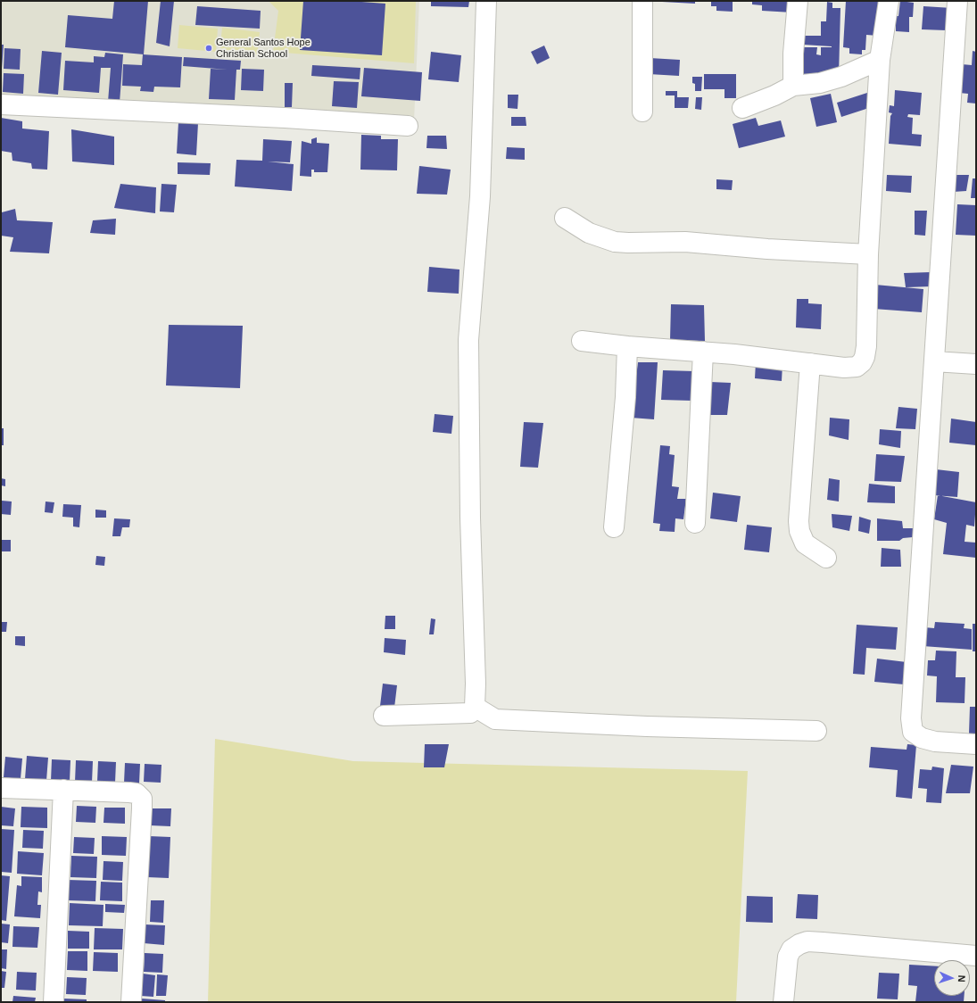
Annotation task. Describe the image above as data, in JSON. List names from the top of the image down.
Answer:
{
  "places": ["General Santos Hope Christian School"],
  "north": "right"
}
